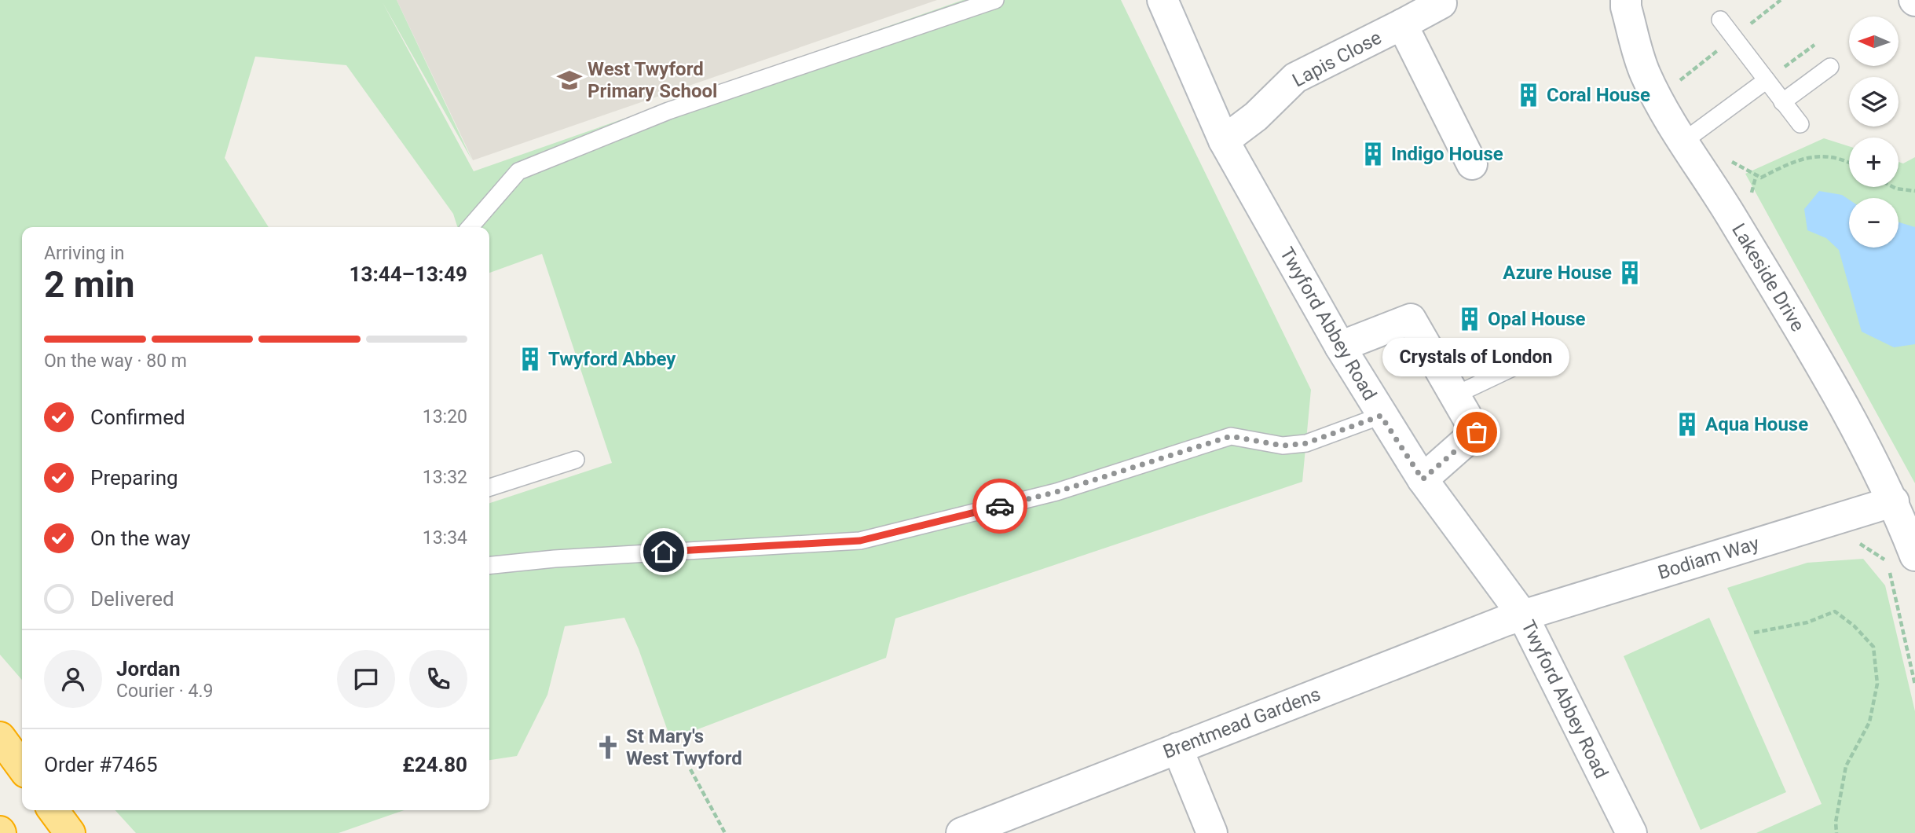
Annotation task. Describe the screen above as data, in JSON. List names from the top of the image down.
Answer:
{
  "streets": {
    "street": [
      "Lapis Close",
      "Lakeside Drive",
      "Twyford Abbey Road",
      "Bodiam Way",
      "Brentmead Gardens"
    ]
  },
  "crossings": [
    ["Lapis Close", "Twyford Abbey Road"],
    ["Lakeside Drive", "Bodiam Way"],
    ["Twyford Abbey Road", "Bodiam Way"],
    ["Twyford Abbey Road", "Brentmead Gardens"],
    ["Bodiam Way", "Brentmead Gardens"]
  ],
  "places": {
    "school or university": ["West Twyford Primary School"],
    "building": [
      "Coral House",
      "Indigo House",
      "Azure House",
      "Opal House",
      "Twyford Abbey",
      "Aqua House"
    ],
    "other": ["Crystals of London"],
    "church": ["St Mary's West Twyford"]
  },
  "north": "left",
  "page": {
    "map_buttons": ["+", "−"],
    "heading": ["2 min", "Arriving in", "13:44–13:49"],
    "panel": [
      "Jordan",
      "Courier · 4.9",
      "Order #7465",
      "£24.80"
    ],
    "bar": "On the way · 80 m",
    "bubble": "Crystals of London",
    "list": [
      ["Confirmed", "13:20"],
      ["Preparing", "13:32"],
      ["On the way", "13:34"],
      "Delivered"
    ]
  }
}
